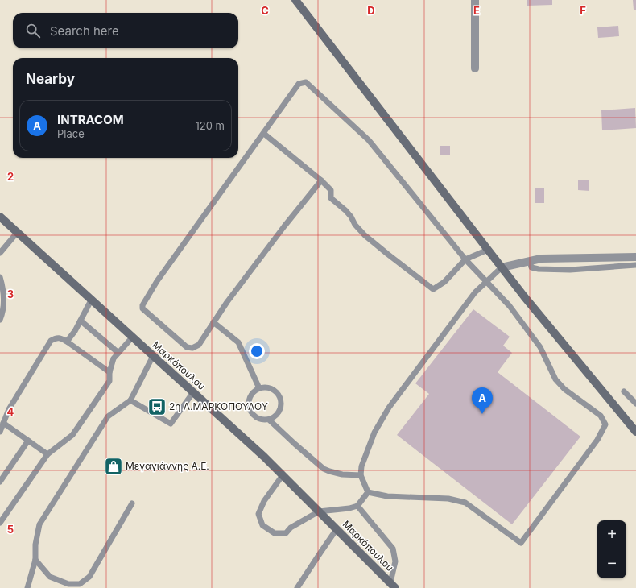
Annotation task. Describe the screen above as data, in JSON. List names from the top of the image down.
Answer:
{
  "streets": {
    "street": ["Μαρκόπουλου"]
  },
  "places": {
    "bus stop": ["2η Λ.ΜΑΡΚΟΠΟΥΛΟΥ"],
    "shop": ["Μεγαγιάννης Α.Ε."]
  },
  "page": {
    "search": "Search here",
    "heading": "Nearby",
    "list": [
      {
        "mark": "A",
        "name": "INTRACOM",
        "note": "Place",
        "value": "120 m"
      }
    ],
    "pins": "A",
    "map_buttons": ["+", "−"]
  },
  "grid": {
    "columns": [
      "C",
      "D",
      "E",
      "F"
    ],
    "rows": [
      "2",
      "3",
      "4",
      "5"
    ]
  }
}
